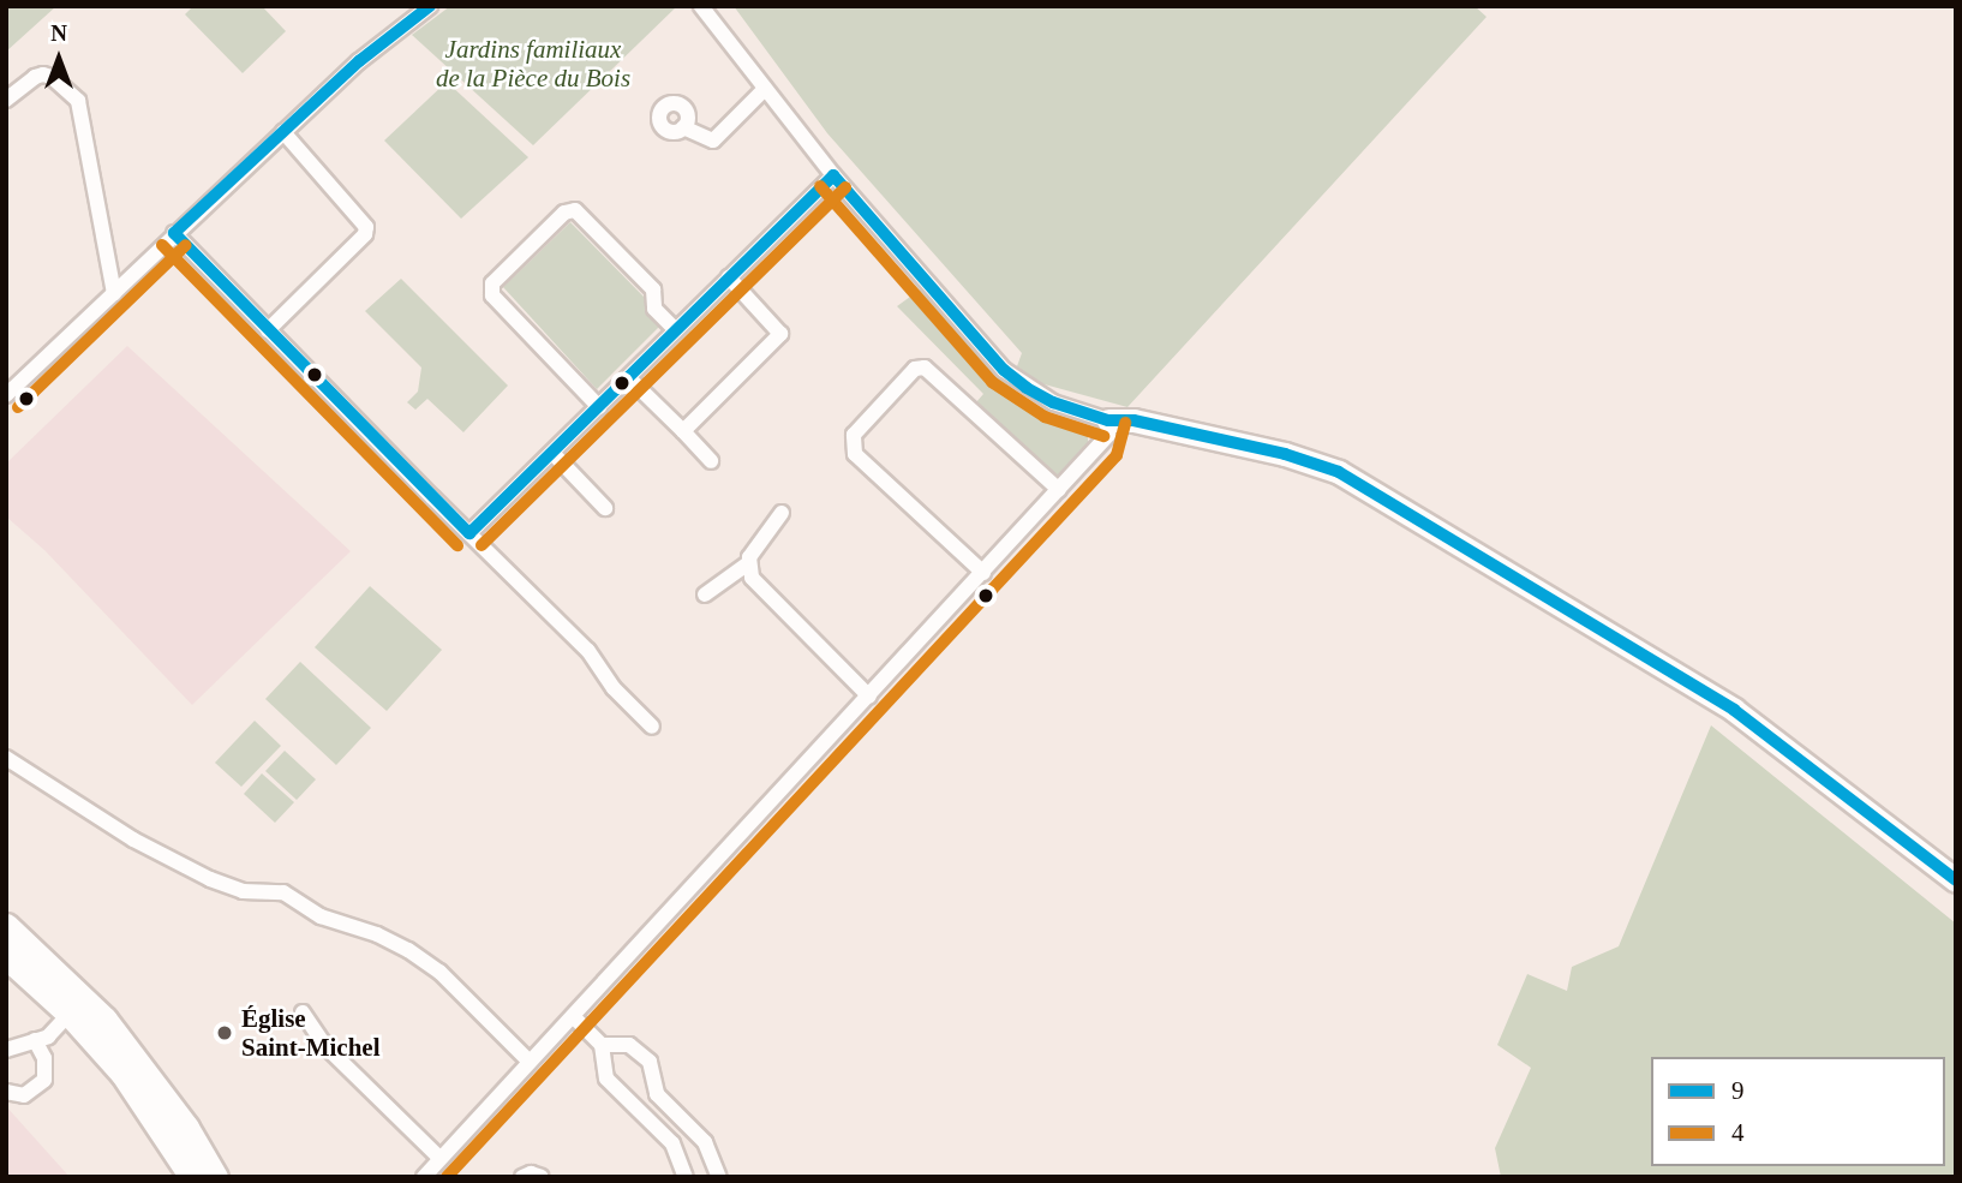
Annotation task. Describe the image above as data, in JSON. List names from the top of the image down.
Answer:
{
  "parks": ["Jardins familiaux de la Pièce du Bois"],
  "places": ["Église Saint-Michel"],
  "lines": ["transit line 9", "transit line 4"],
  "legend": ["9", "4"],
  "north": "top"
}
